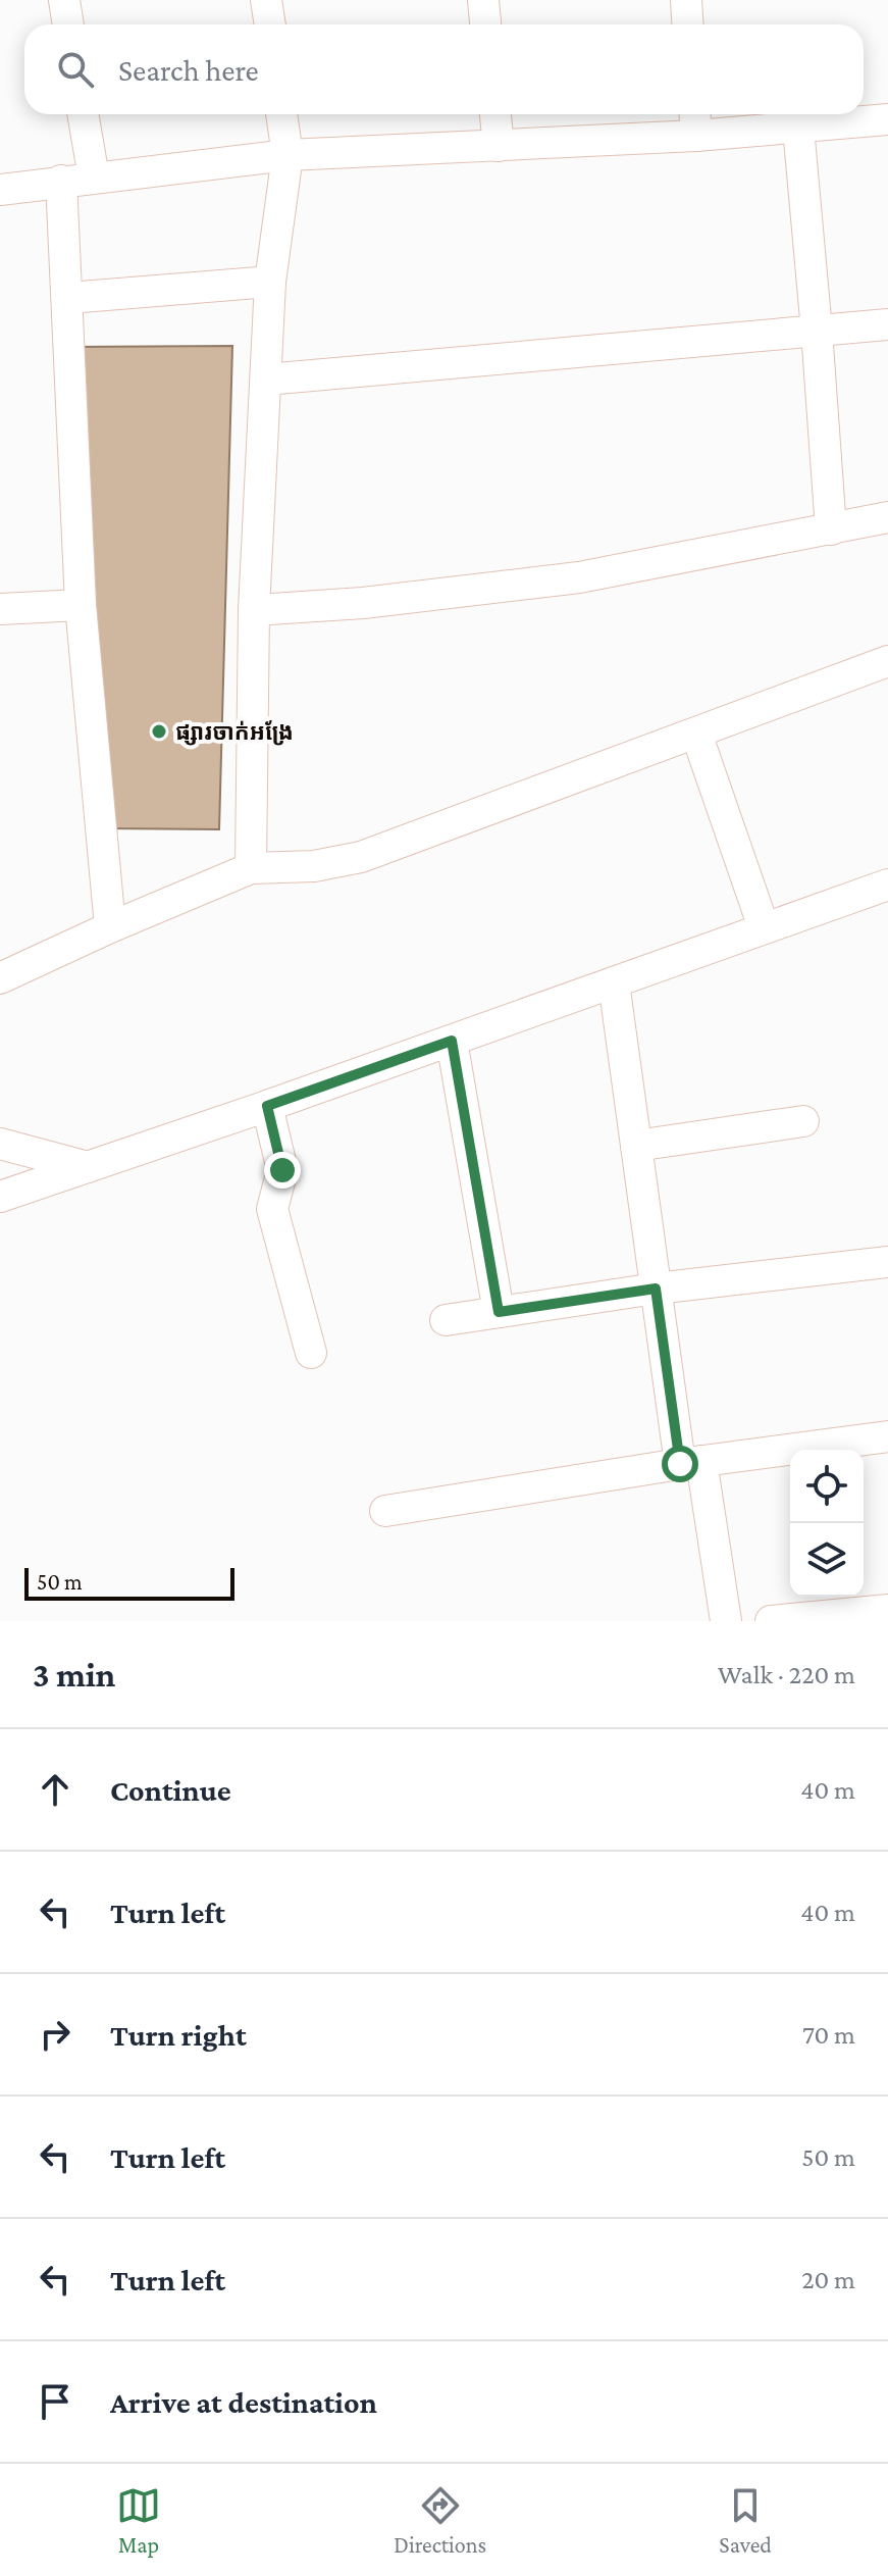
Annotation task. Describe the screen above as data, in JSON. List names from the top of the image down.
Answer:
{
  "places": ["ផ្សារចាក់អង្រែ"],
  "scale_bar": "50 m",
  "page": {
    "search": "Search here",
    "scale": "50 m",
    "heading": ["3 min", "Walk · 220 m"],
    "list": [
      ["Continue", "40 m"],
      ["Turn left", "40 m"],
      ["Turn right", "70 m"],
      ["Turn left", "50 m"],
      ["Turn left", "20 m"],
      "Arrive at destination"
    ],
    "nav": ["Map", "Directions", "Saved"]
  }
}
